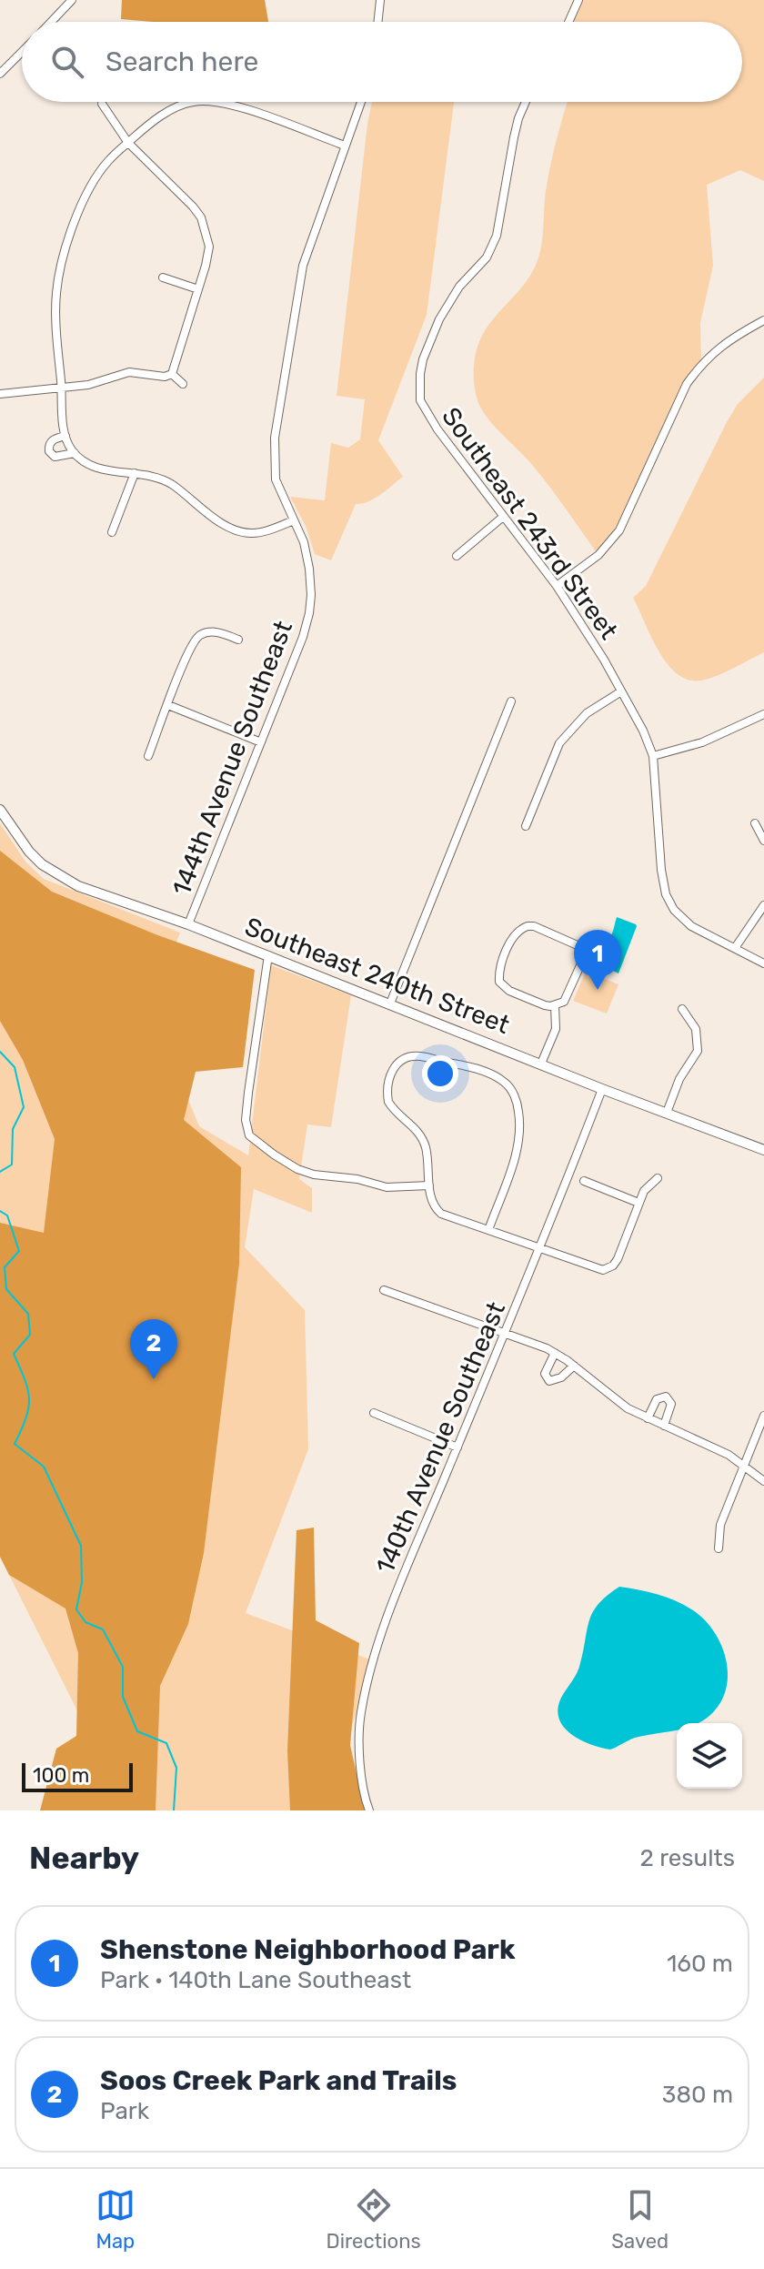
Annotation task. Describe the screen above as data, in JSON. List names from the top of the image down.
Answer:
{
  "streets": {
    "main road": ["Southeast 240th Street"],
    "street": ["Southeast 243rd Street", "144th Avenue Southeast", "140th Avenue Southeast"]
  },
  "crossings": [
    ["144th Avenue Southeast", "Southeast 240th Street"],
    ["Southeast 240th Street", "140th Avenue Southeast"]
  ],
  "scale_bar": "100 m",
  "page": {
    "search": "Search here",
    "pins": ["1", "2"],
    "scale": "100 m",
    "heading": ["Nearby", "2 results"],
    "list": [
      {
        "mark": "1",
        "name": "Shenstone Neighborhood Park",
        "note": "Park · 140th Lane Southeast",
        "value": "160 m"
      },
      {
        "mark": "2",
        "name": "Soos Creek Park and Trails",
        "note": "Park",
        "value": "380 m"
      }
    ],
    "nav": ["Map", "Directions", "Saved"]
  }
}
